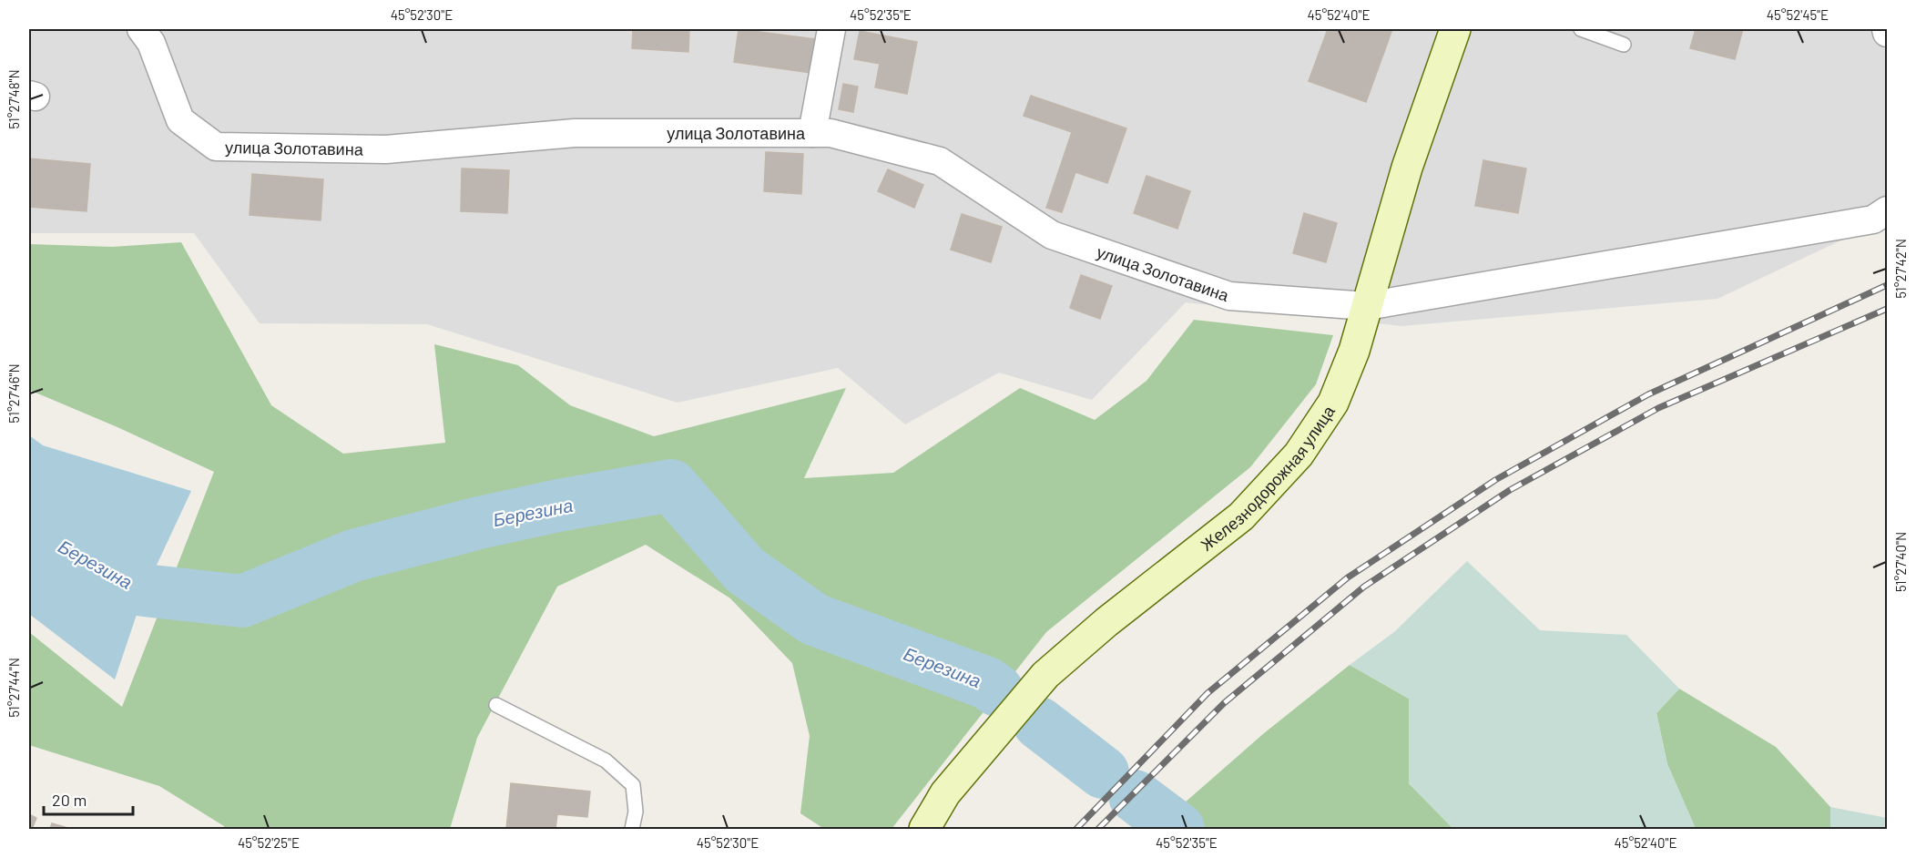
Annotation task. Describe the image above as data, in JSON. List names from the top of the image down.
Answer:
{
  "streets": {
    "street": ["улица Золотавина", "Железнодорожная улица"]
  },
  "crossings": [
    ["улица Золотавина", "Железнодорожная улица"]
  ],
  "water": ["Березина"],
  "scale_bar": "20 m",
  "coordinates": [
    "45°52'30\"E",
    "45°52'35\"E",
    "45°52'40\"E",
    "45°52'45\"E",
    "51°27'48\"N",
    "51°27'42\"N",
    "51°27'46\"N",
    "51°27'40\"N",
    "51°27'44\"N",
    "45°52'25\"E"
  ]
}
